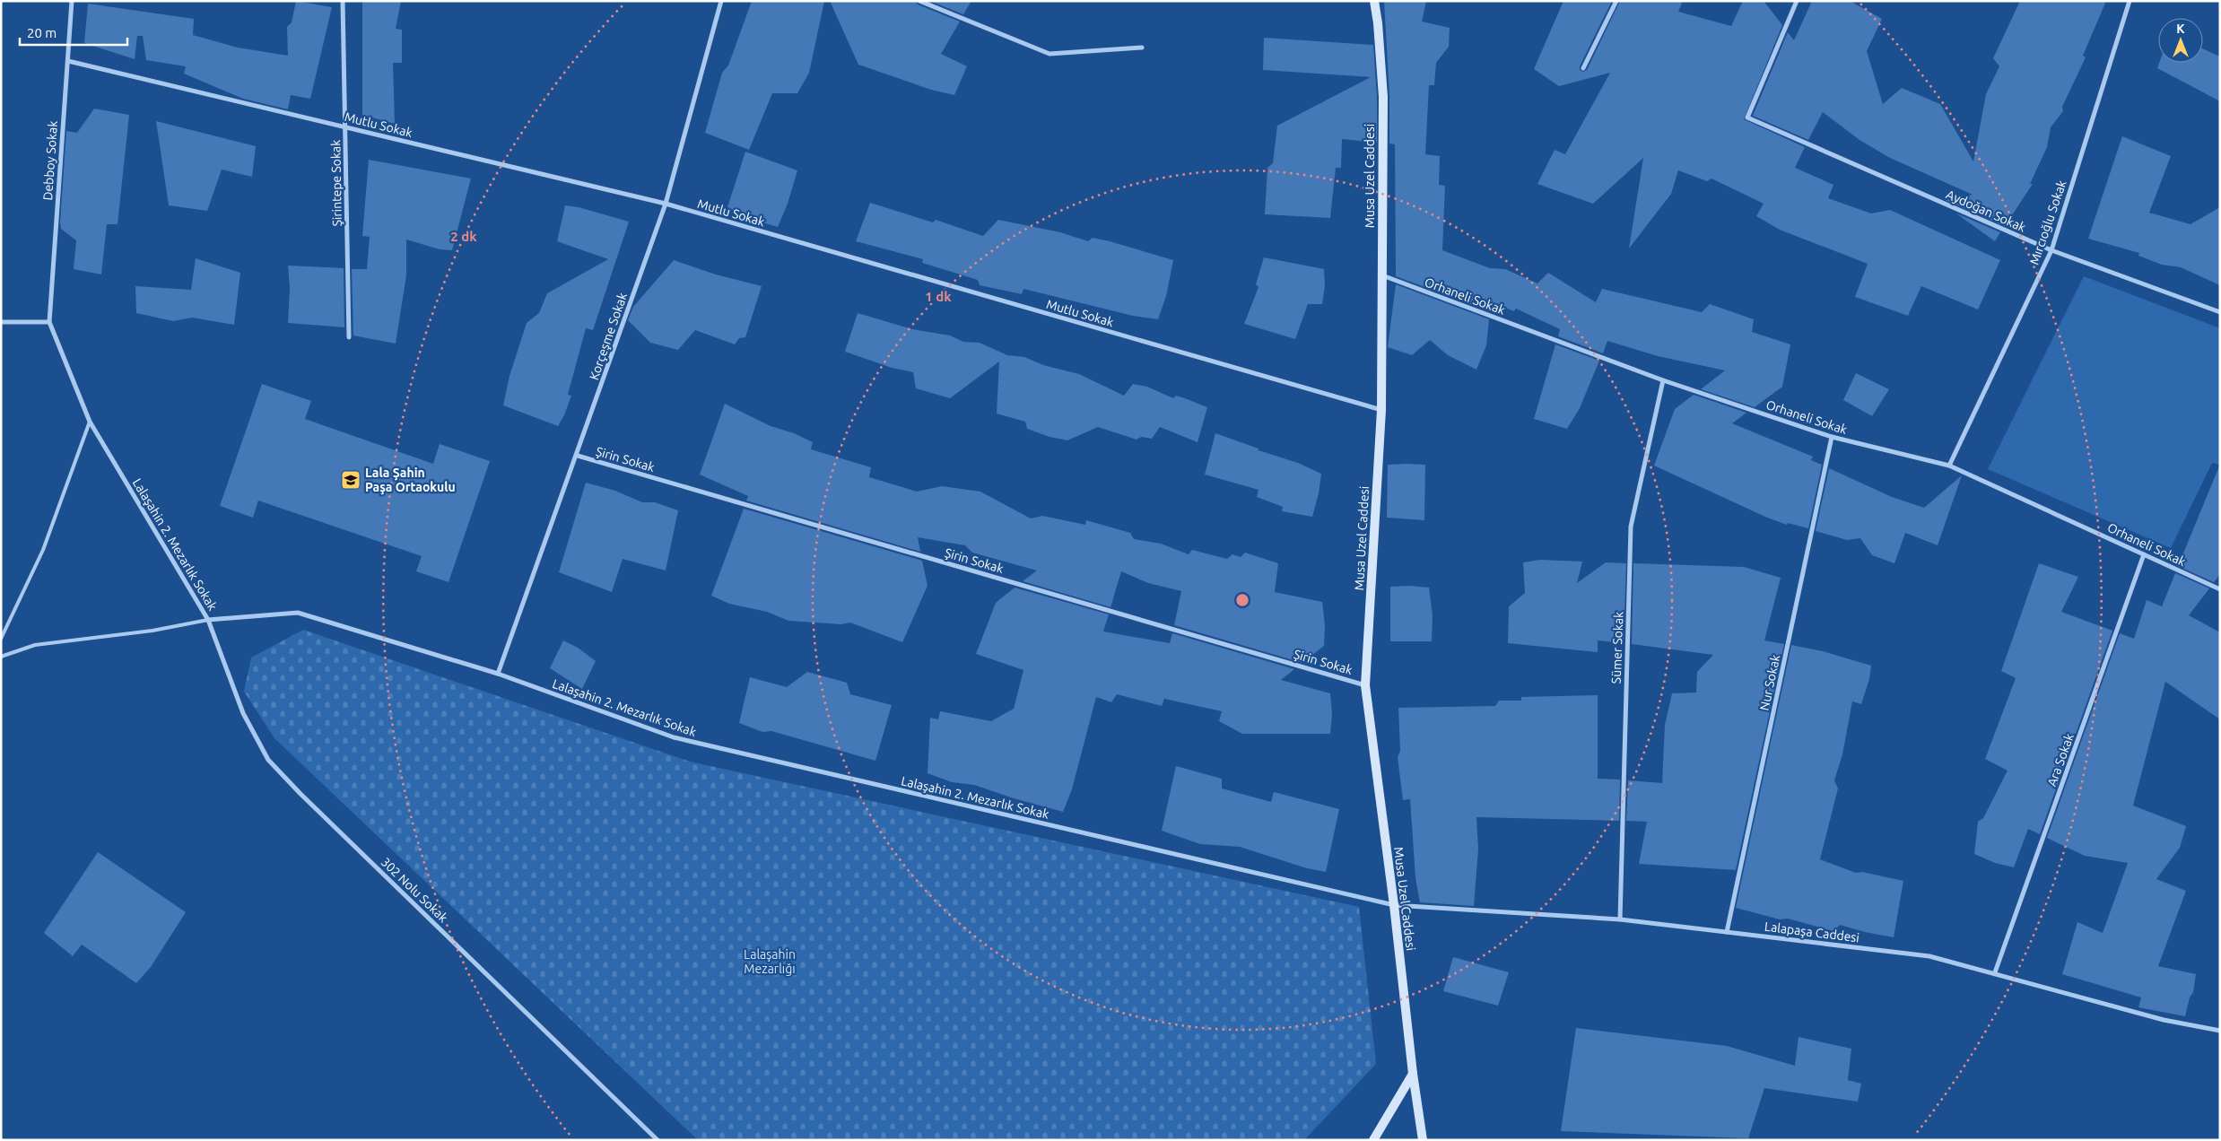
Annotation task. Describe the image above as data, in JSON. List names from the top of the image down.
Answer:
{
  "streets": {
    "main road": ["Musa Uzel Caddesi"],
    "street": [
      "Mutlu Sokak",
      "Debboy Sokak",
      "Şirintepe Sokak",
      "Aydoğan Sokak",
      "Mırcıoğlu Sokak",
      "Orhaneli Sokak",
      "Korçeşme Sokak",
      "Şirin Sokak",
      "Lalaşahin 2. Mezarlık Sokak",
      "Sümer Sokak",
      "Nur Sokak",
      "Ara Sokak",
      "302 Nolu Sokak",
      "Lalapaşa Caddesi"
    ]
  },
  "crossings": [
    ["Mutlu Sokak", "Debboy Sokak"],
    ["Mutlu Sokak", "Musa Uzel Caddesi"],
    ["Mutlu Sokak", "Şirintepe Sokak"],
    ["Mutlu Sokak", "Korçeşme Sokak"],
    ["Debboy Sokak", "Lalaşahin 2. Mezarlık Sokak"],
    ["Musa Uzel Caddesi", "Orhaneli Sokak"],
    ["Musa Uzel Caddesi", "Şirin Sokak"],
    ["Musa Uzel Caddesi", "Lalaşahin 2. Mezarlık Sokak"],
    ["Musa Uzel Caddesi", "Lalapaşa Caddesi"],
    ["Aydoğan Sokak", "Mırcıoğlu Sokak"],
    ["Mırcıoğlu Sokak", "Orhaneli Sokak"],
    ["Orhaneli Sokak", "Sümer Sokak"],
    ["Orhaneli Sokak", "Nur Sokak"],
    ["Orhaneli Sokak", "Ara Sokak"],
    ["Korçeşme Sokak", "Şirin Sokak"],
    ["Korçeşme Sokak", "Lalaşahin 2. Mezarlık Sokak"],
    ["Lalaşahin 2. Mezarlık Sokak", "302 Nolu Sokak"],
    ["Lalaşahin 2. Mezarlık Sokak", "Lalapaşa Caddesi"],
    ["Sümer Sokak", "Lalapaşa Caddesi"],
    ["Nur Sokak", "Lalapaşa Caddesi"],
    ["Ara Sokak", "Lalapaşa Caddesi"]
  ],
  "parks": ["Lalaşahin Mezarlığı"],
  "places": {
    "school or university": ["Lala Şahin Paşa Ortaokulu"]
  },
  "scale_bar": "20 m",
  "north": "top",
  "rings": ["2 dk", "1 dk"]
}
